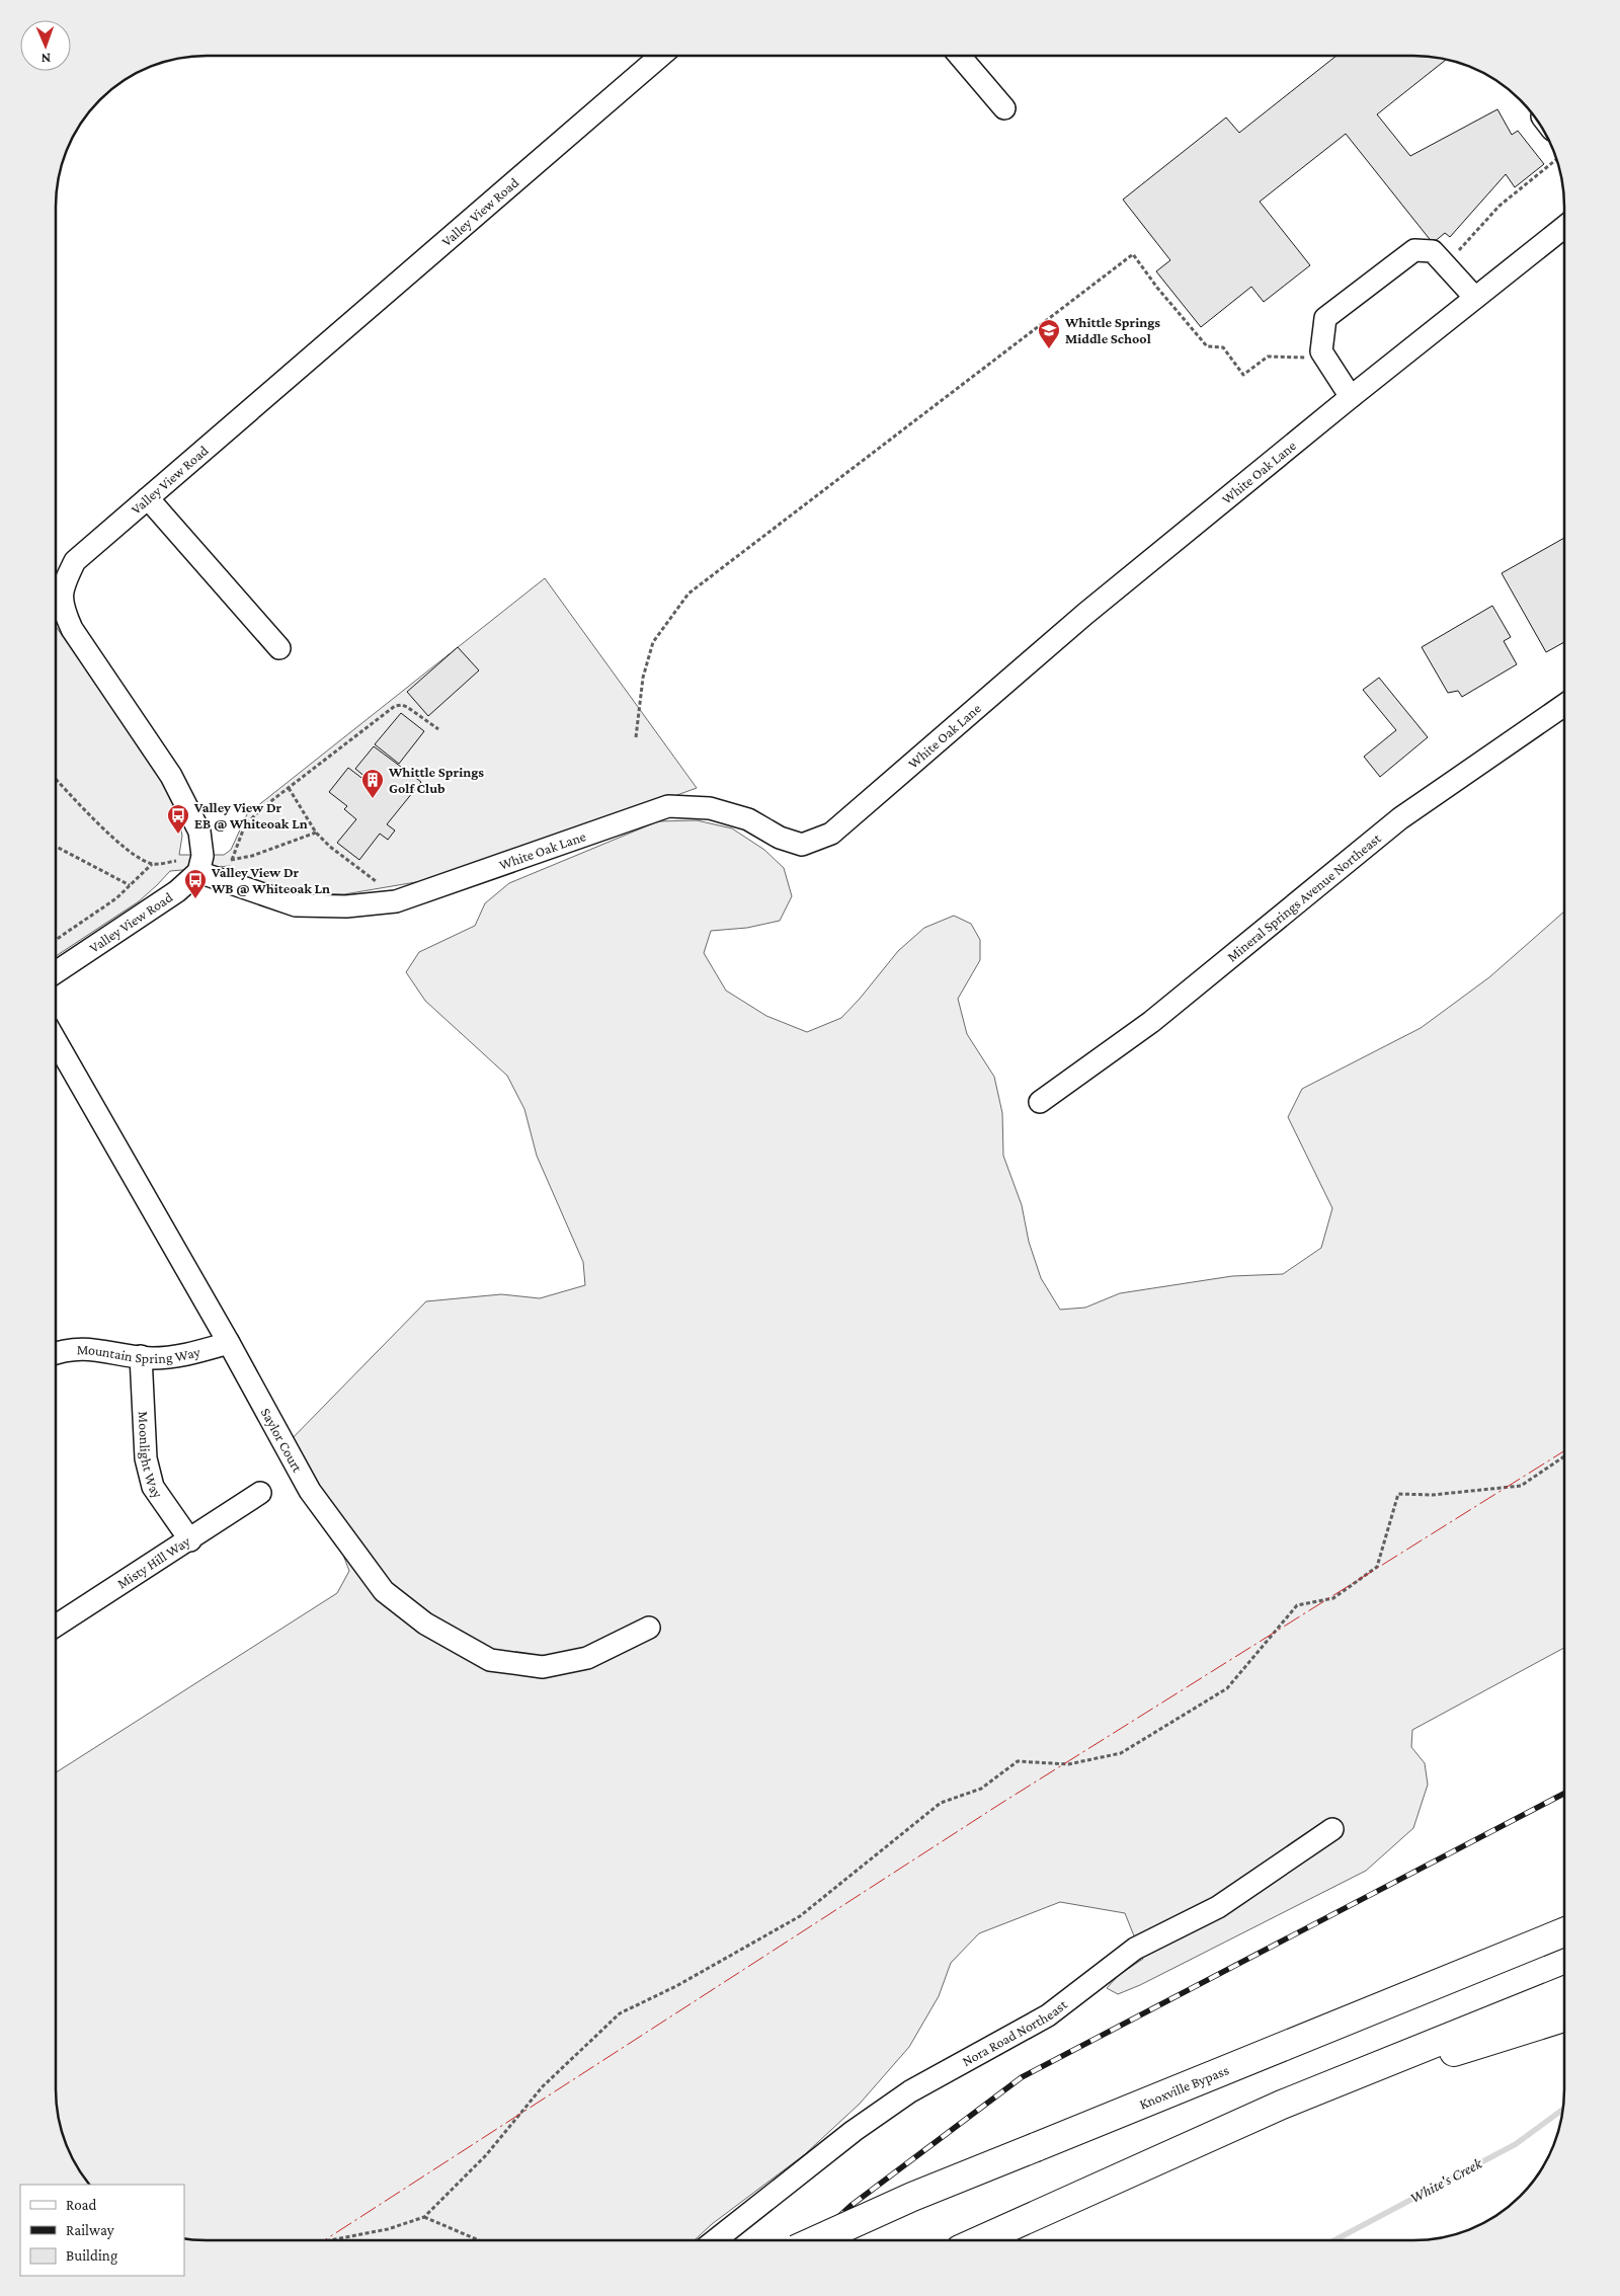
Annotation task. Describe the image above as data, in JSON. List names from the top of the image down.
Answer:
{
  "streets": {
    "highway": ["Knoxville Bypass"],
    "street": [
      "Valley View Road",
      "White Oak Lane",
      "Mineral Springs Avenue Northeast",
      "Mountain Spring Way",
      "Saylor Court",
      "Moonlight Way",
      "Misty Hill Way",
      "Nora Road Northeast"
    ]
  },
  "crossings": [
    ["Valley View Road", "White Oak Lane"],
    ["Mountain Spring Way", "Saylor Court"],
    ["Mountain Spring Way", "Moonlight Way"],
    ["Moonlight Way", "Misty Hill Way"]
  ],
  "water": ["White's Creek"],
  "places": {
    "school or university": ["Whittle Springs Middle School"],
    "building": ["Whittle Springs Golf Club"],
    "bus stop": ["Valley View Dr EB @ Whiteoak Ln", "Valley View Dr WB @ Whiteoak Ln"]
  },
  "legend": ["Road", "Railway", "Building"],
  "north": "bottom"
}
